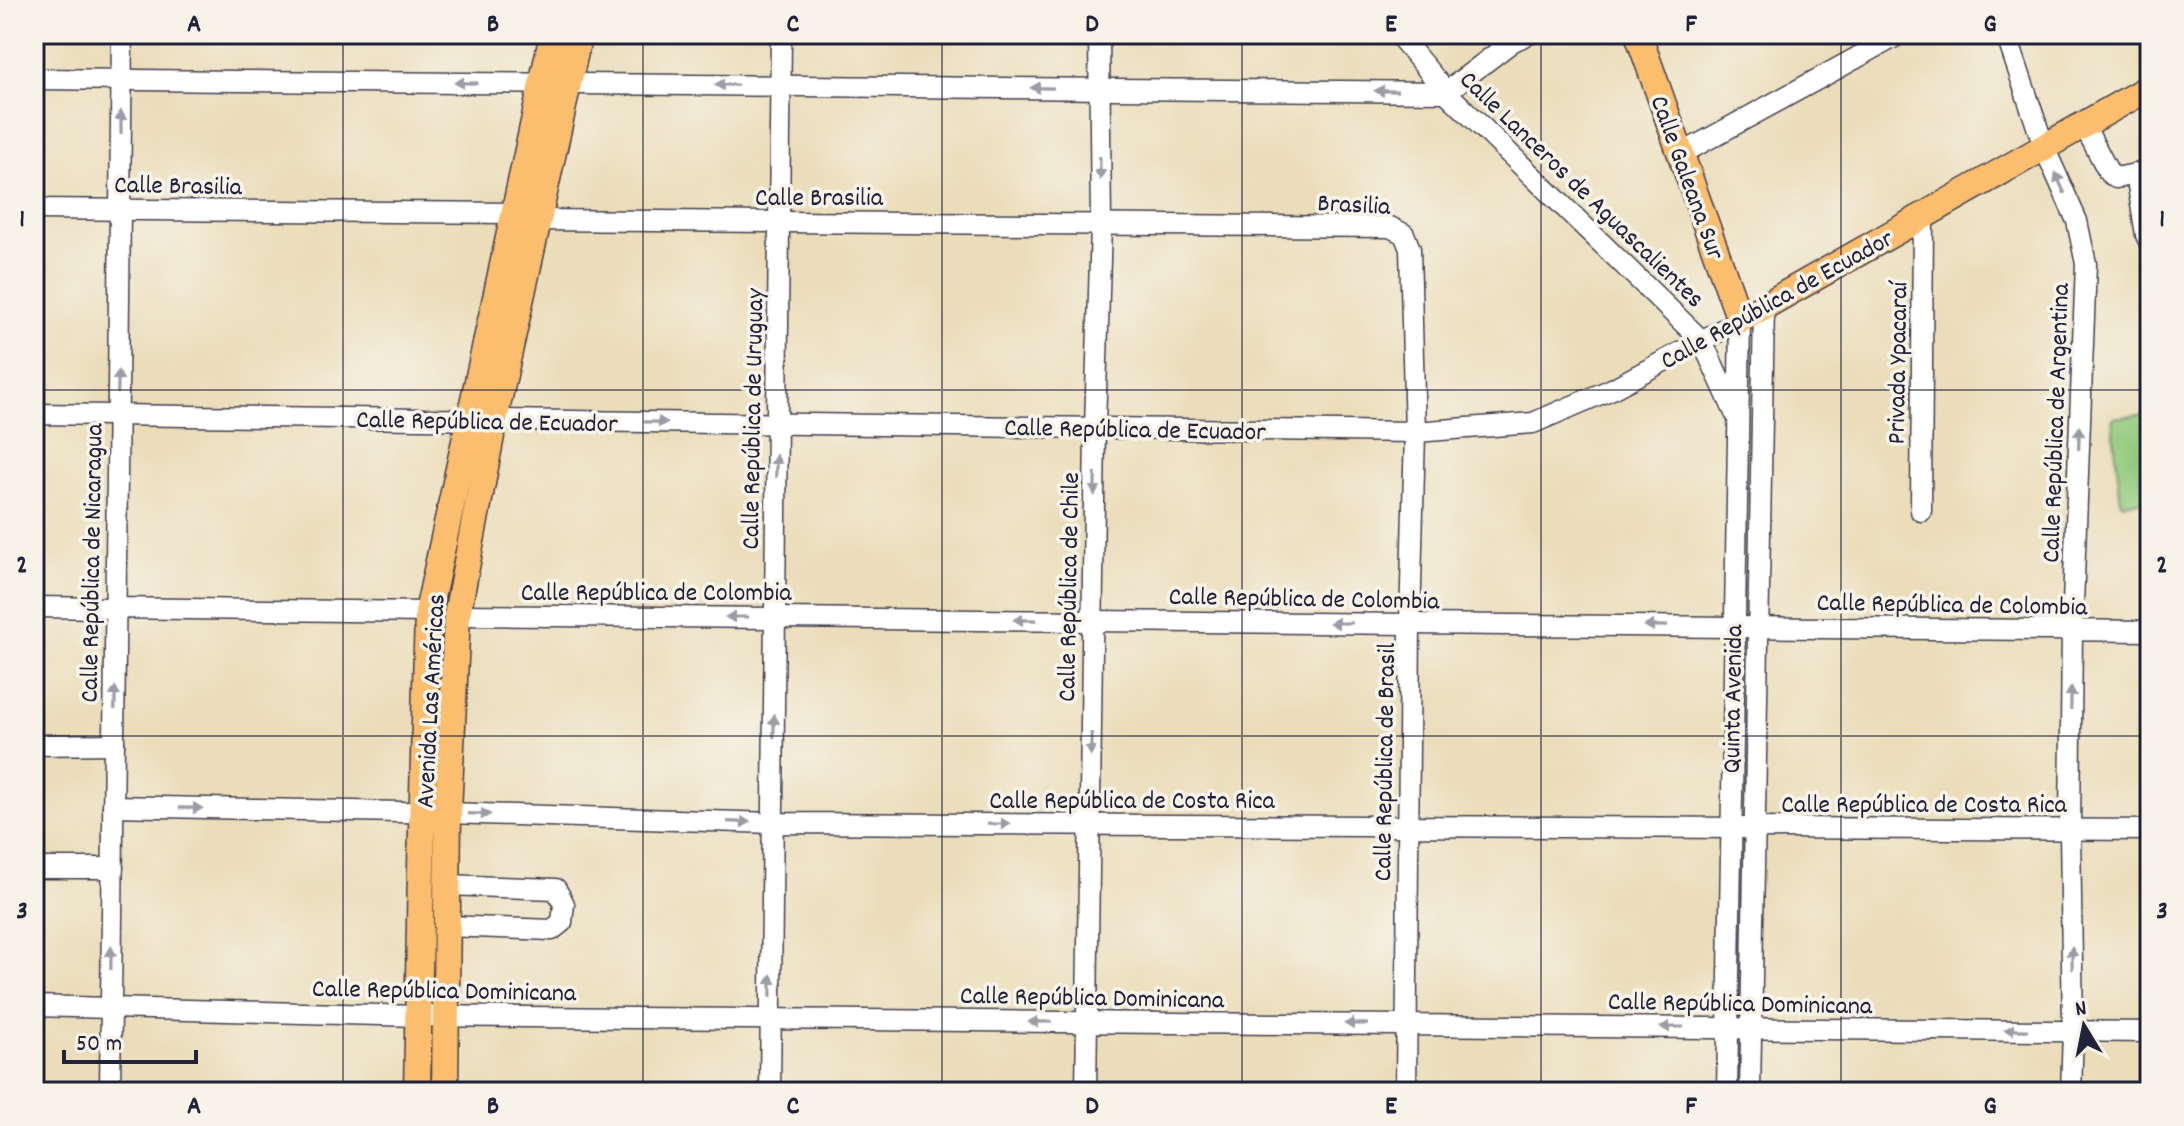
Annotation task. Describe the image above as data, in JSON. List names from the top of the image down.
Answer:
{
  "streets": {
    "main road": ["Calle Galeana Sur", "Calle República de Ecuador", "Avenida Las Américas"],
    "street": [
      "Calle Brasilia",
      "Calle Lanceros de Aguascalientes",
      "Brasilia",
      "Privada Ypacaraí",
      "Calle República de Uruguay",
      "Calle República de Argentina",
      "Calle República de Nicaragua",
      "Calle República de Chile",
      "Calle República de Colombia",
      "Quinta Avenida",
      "Calle República de Brasil",
      "Calle República de Costa Rica",
      "Calle República Dominicana"
    ]
  },
  "crossings": [
    ["Calle Galeana Sur", "Calle República de Ecuador"],
    ["Calle Galeana Sur", "Quinta Avenida"],
    ["Calle Brasilia", "Brasilia"],
    ["Calle Brasilia", "Calle República de Uruguay"],
    ["Calle Brasilia", "Calle República de Nicaragua"],
    ["Calle Brasilia", "Calle República de Chile"],
    ["Calle Brasilia", "Avenida Las Américas"],
    ["Calle Lanceros de Aguascalientes", "Calle República de Ecuador"],
    ["Brasilia", "Calle República de Ecuador"],
    ["Brasilia", "Calle República de Chile"],
    ["Brasilia", "Calle República de Brasil"],
    ["Calle República de Ecuador", "Privada Ypacaraí"],
    ["Calle República de Ecuador", "Calle República de Uruguay"],
    ["Calle República de Ecuador", "Calle República de Argentina"],
    ["Calle República de Ecuador", "Calle República de Nicaragua"],
    ["Calle República de Ecuador", "Calle República de Chile"],
    ["Calle República de Ecuador", "Quinta Avenida"],
    ["Calle República de Ecuador", "Avenida Las Américas"],
    ["Calle República de Ecuador", "Calle República de Brasil"],
    ["Calle República de Uruguay", "Calle República de Colombia"],
    ["Calle República de Uruguay", "Calle República de Costa Rica"],
    ["Calle República de Uruguay", "Calle República Dominicana"],
    ["Calle República de Argentina", "Calle República de Colombia"],
    ["Calle República de Argentina", "Calle República de Costa Rica"],
    ["Calle República de Argentina", "Calle República Dominicana"],
    ["Calle República de Nicaragua", "Calle República de Costa Rica"],
    ["Calle República de Nicaragua", "Calle República Dominicana"],
    ["Calle República de Chile", "Calle República de Colombia"],
    ["Calle República de Chile", "Calle República de Costa Rica"],
    ["Calle República de Chile", "Calle República Dominicana"],
    ["Calle República de Colombia", "Quinta Avenida"],
    ["Calle República de Colombia", "Avenida Las Américas"],
    ["Calle República de Colombia", "Calle República de Brasil"],
    ["Quinta Avenida", "Calle República de Costa Rica"],
    ["Quinta Avenida", "Calle República Dominicana"],
    ["Avenida Las Américas", "Calle República de Costa Rica"],
    ["Avenida Las Américas", "Calle República Dominicana"],
    ["Calle República de Brasil", "Calle República de Costa Rica"],
    ["Calle República de Brasil", "Calle República Dominicana"]
  ],
  "one_way": [
    "Calle República de Uruguay",
    "Calle República de Argentina",
    "Calle República de Nicaragua",
    "Calle República de Chile",
    "Calle República de Colombia",
    "Calle República de Costa Rica",
    "Calle República Dominicana"
  ],
  "scale_bar": "50 m",
  "north": "top",
  "grid": {
    "columns": [
      "A",
      "B",
      "C",
      "D",
      "E",
      "F",
      "G"
    ],
    "rows": ["1", "2", "3"]
  }
}
